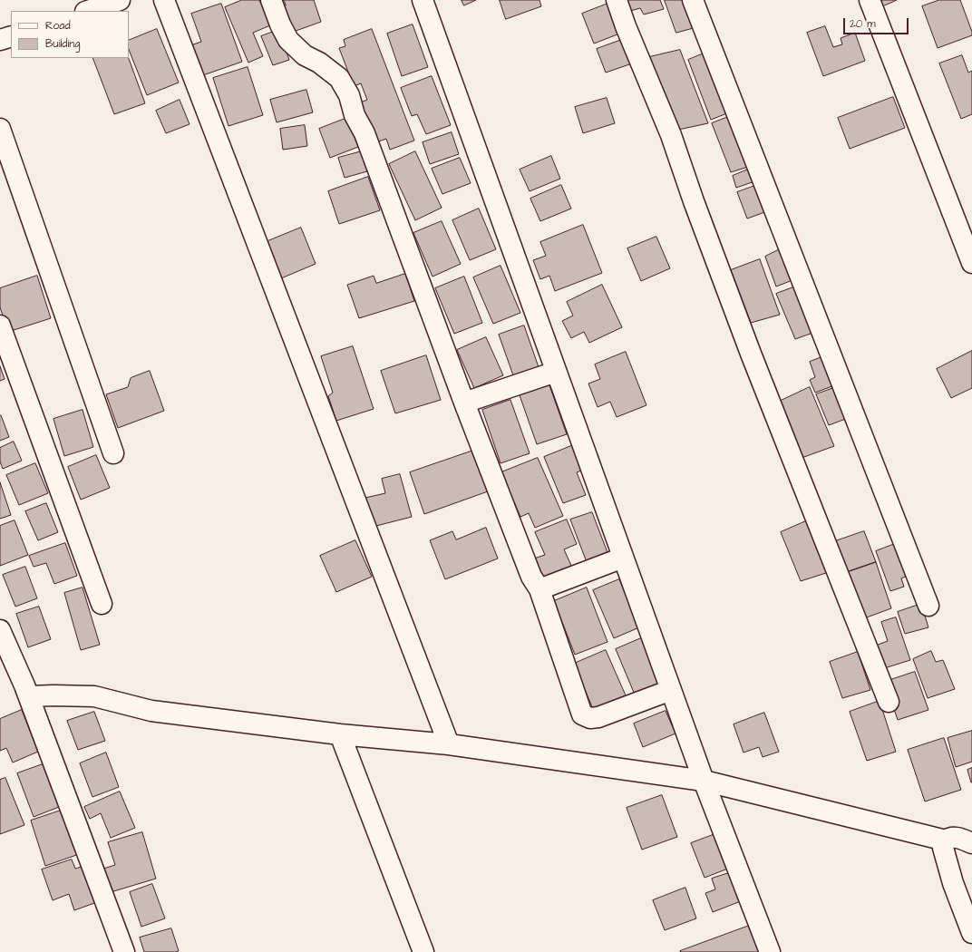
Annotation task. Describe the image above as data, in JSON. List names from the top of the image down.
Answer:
{
  "legend": ["Road", "Building"],
  "scale_bar": "20 m"
}
